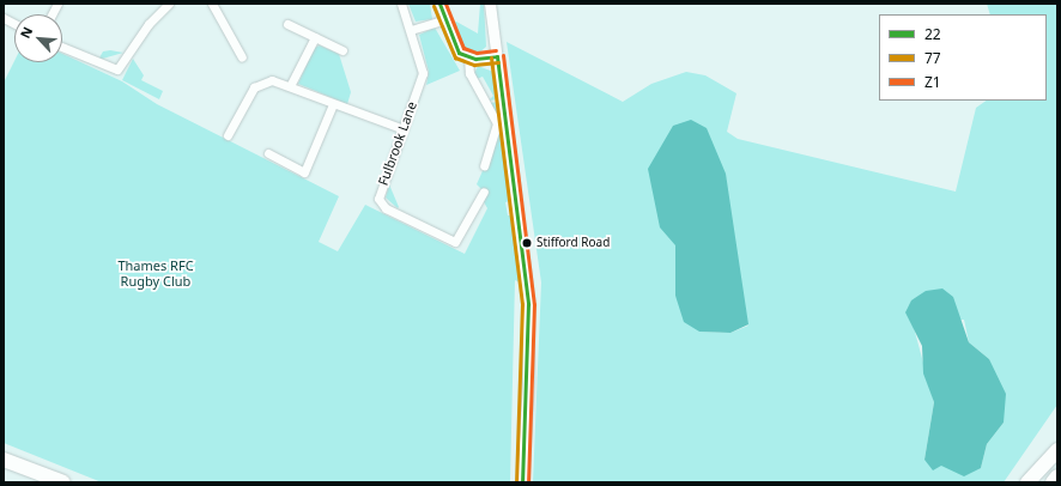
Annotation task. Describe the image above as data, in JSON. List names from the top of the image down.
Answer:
{
  "streets": {
    "street": ["Fulbrook Lane"]
  },
  "parks": ["Thames RFC Rugby Club"],
  "places": ["Stifford Road"],
  "lines": ["transit line 22", "transit line Z1", "transit line 77"],
  "legend": ["22", "77", "Z1"],
  "north": "top left"
}
